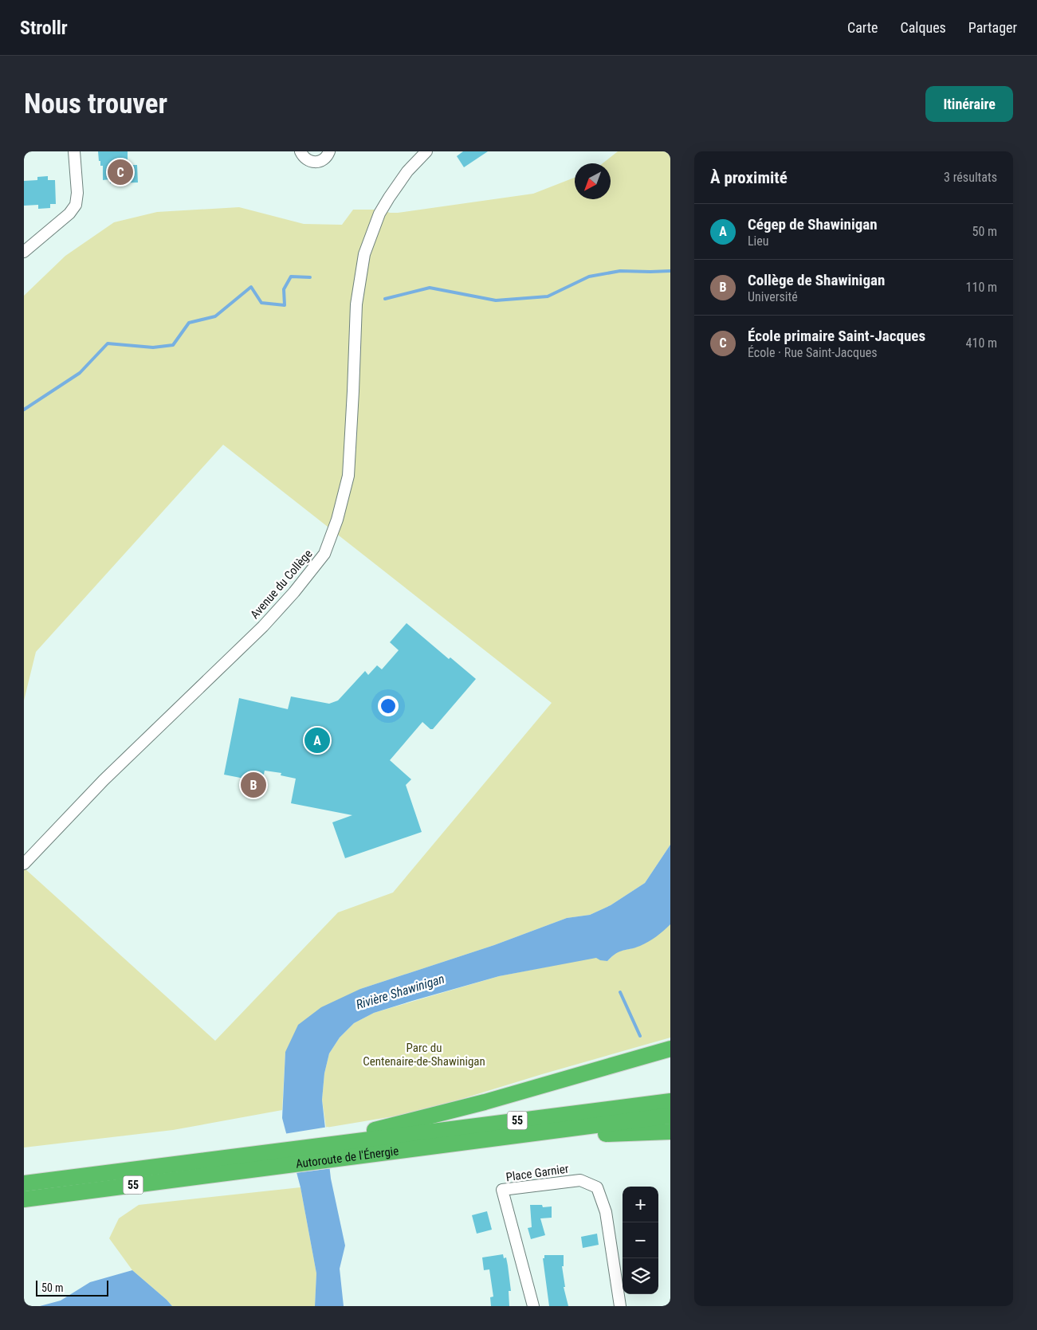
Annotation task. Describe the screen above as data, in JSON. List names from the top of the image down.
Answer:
{
  "streets": {
    "highway": ["55", "Autoroute de l'Énergie"],
    "street": ["Avenue du Collège", "Place Garnier"]
  },
  "water": ["Rivière Shawinigan"],
  "parks": ["Parc du Centenaire-de-Shawinigan"],
  "scale_bar": "50 m",
  "north": "bottom left",
  "page": {
    "header": "Strollr",
    "nav": ["Carte", "Calques", "Partager"],
    "buttons": "Itinéraire",
    "title": "Nous trouver",
    "heading": ["À proximité", "3 résultats"],
    "pins": ["C", "A", "B"],
    "list": [
      {
        "mark": "A",
        "name": "Cégep de Shawinigan",
        "note": "Lieu",
        "value": "50 m"
      },
      {
        "mark": "B",
        "name": "Collège de Shawinigan",
        "note": "Université",
        "value": "110 m"
      },
      {
        "mark": "C",
        "name": "École primaire Saint-Jacques",
        "note": "École · Rue Saint-Jacques",
        "value": "410 m"
      }
    ],
    "map_buttons": ["+", "−"],
    "scale": "50 m"
  }
}
